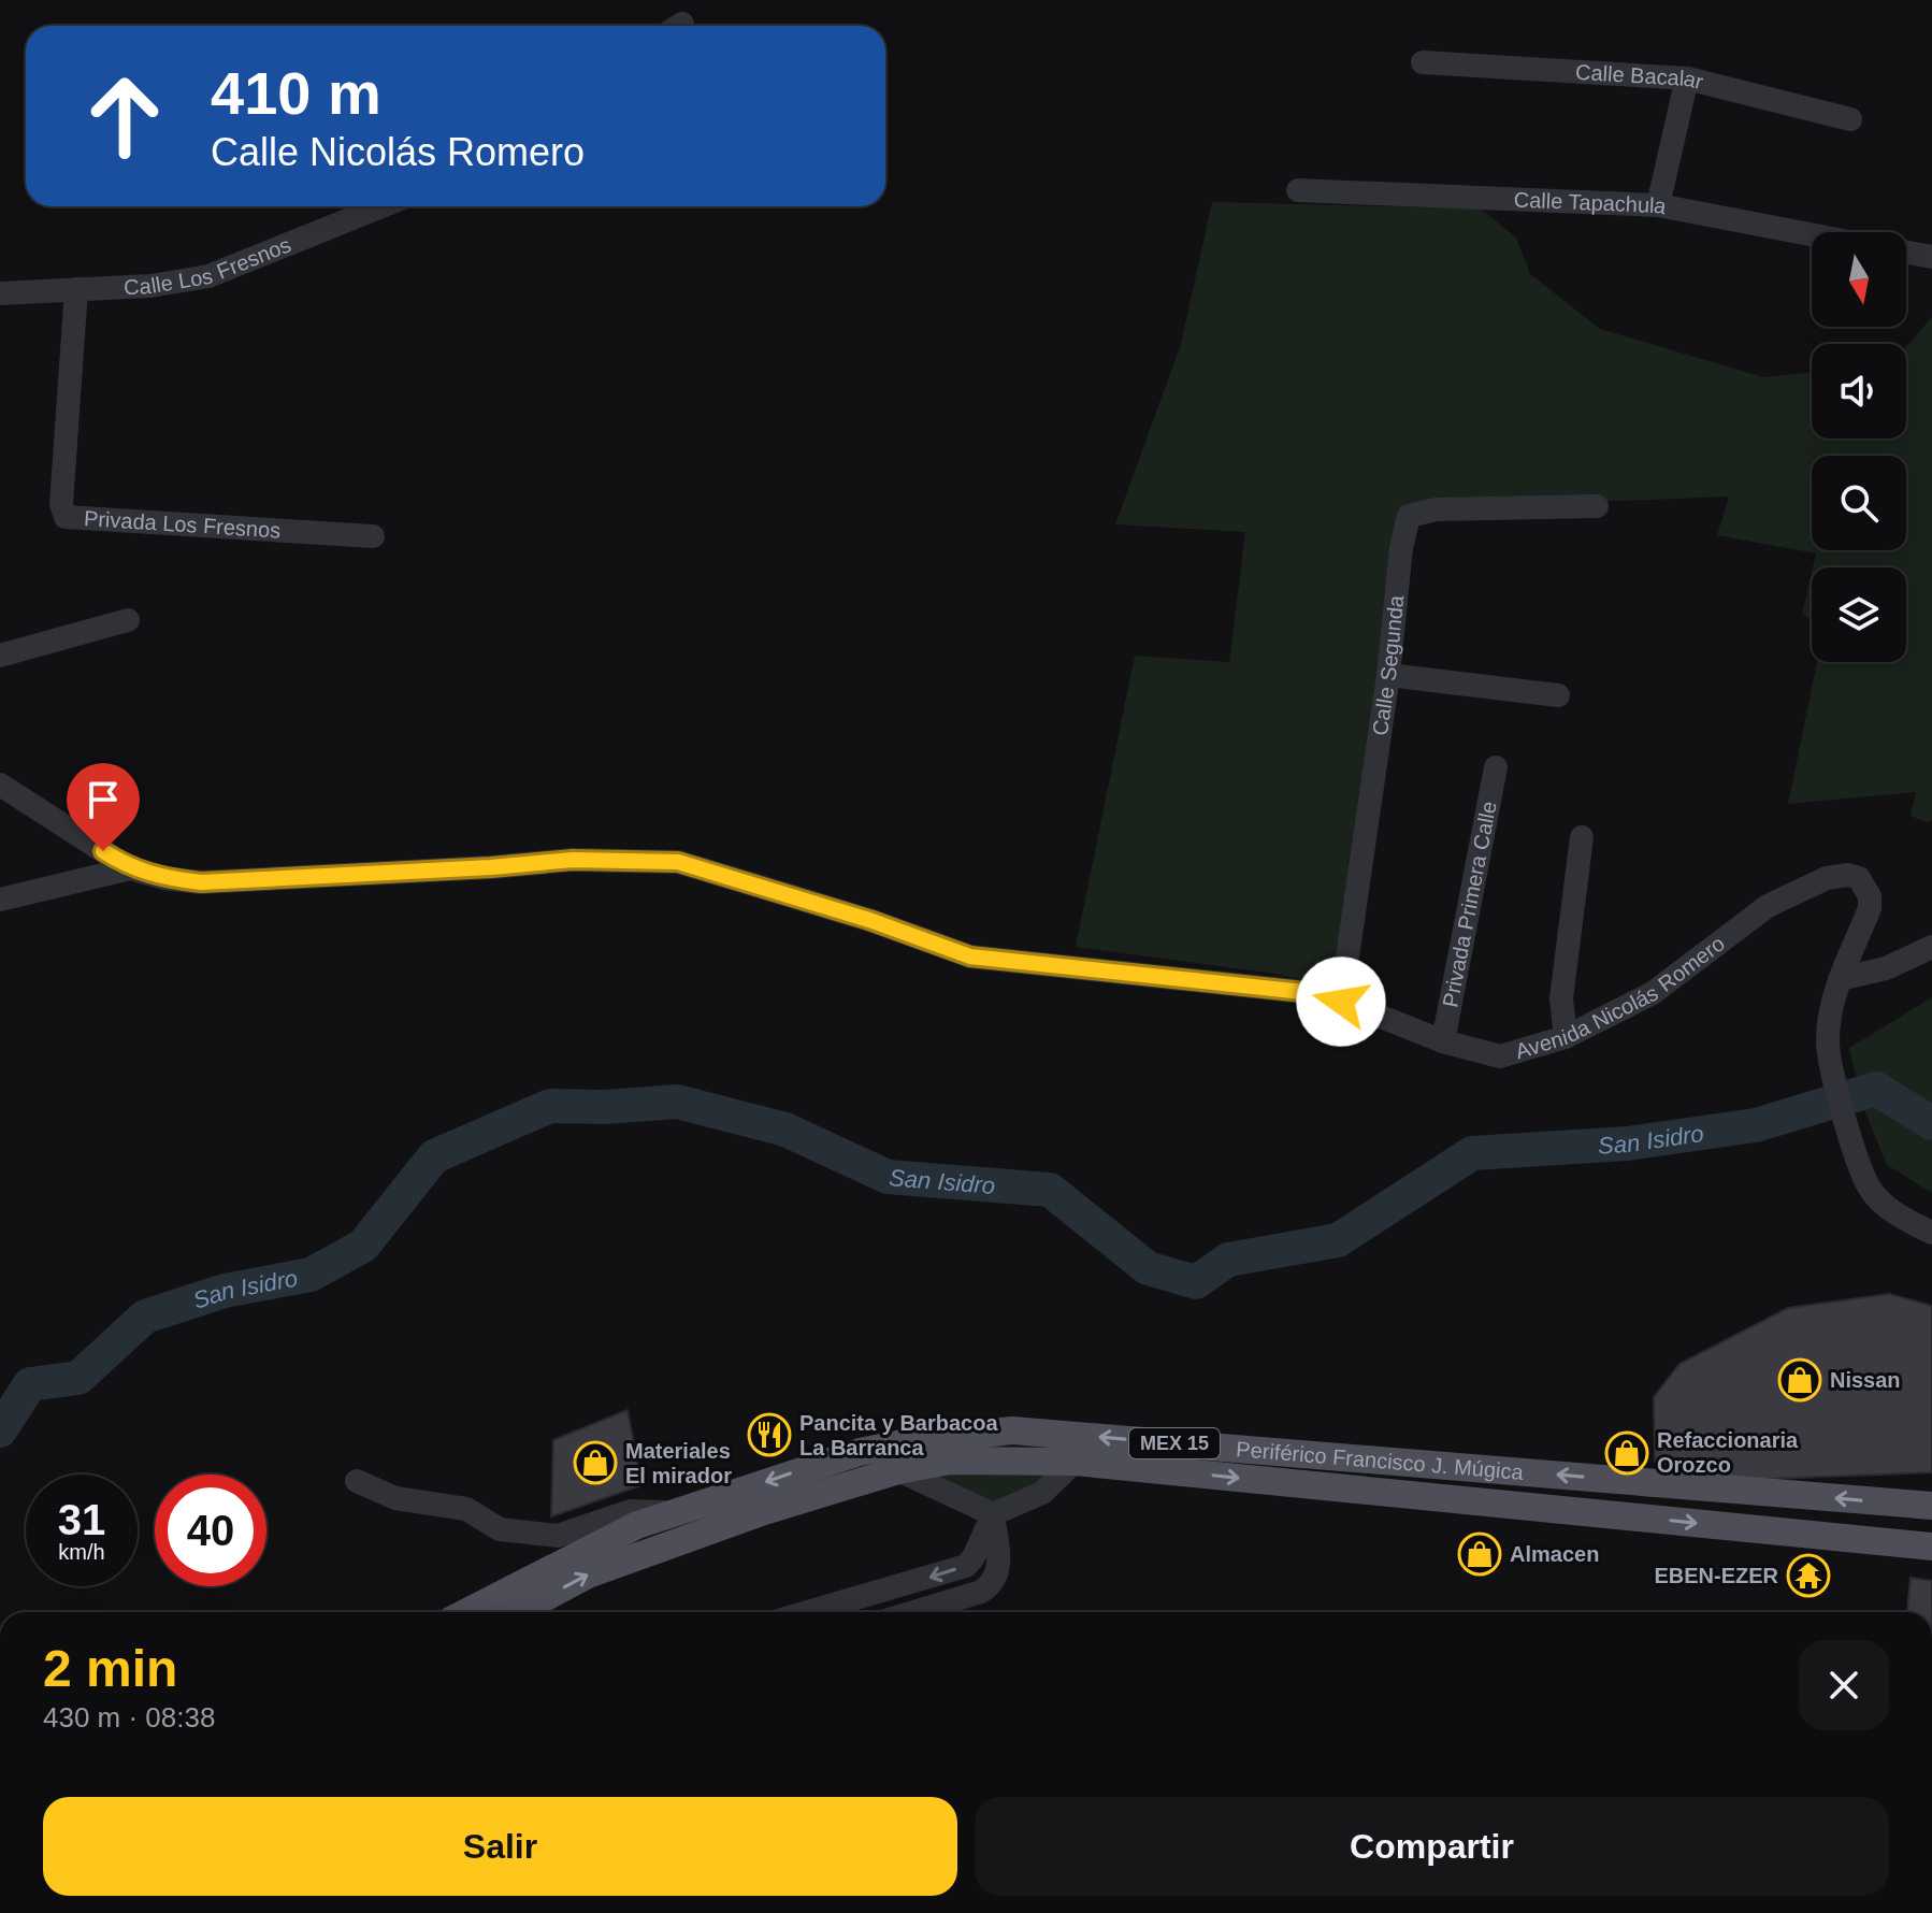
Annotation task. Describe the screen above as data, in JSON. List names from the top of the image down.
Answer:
{
  "streets": {
    "main road": ["MEX 15", "Periférico Francisco J. Múgica"],
    "street": [
      "Calle Bacalar",
      "Calle Tapachula",
      "Calle Los Fresnos",
      "Privada Los Fresnos",
      "Calle Segunda",
      "Privada Primera Calle",
      "Avenida Nicolás Romero"
    ]
  },
  "crossings": [
    ["Calle Los Fresnos", "Privada Los Fresnos"],
    ["Calle Segunda", "Avenida Nicolás Romero"],
    ["Privada Primera Calle", "Avenida Nicolás Romero"]
  ],
  "water": ["San Isidro"],
  "places": {
    "shop": [
      "Nissan",
      "Refaccionaria Orozco",
      "Materiales El mirador",
      "Almacen"
    ],
    "restaurant": ["Pancita y Barbacoa La Barranca"],
    "temple": ["EBEN-EZER"]
  },
  "north": "bottom",
  "page": {
    "turn": ["410 m", "Calle Nicolás Romero"],
    "speed": "31 km/h",
    "limit": "40",
    "heading": ["2 min", "430 m · 08:38"],
    "buttons": ["Salir", "Compartir"]
  }
}
